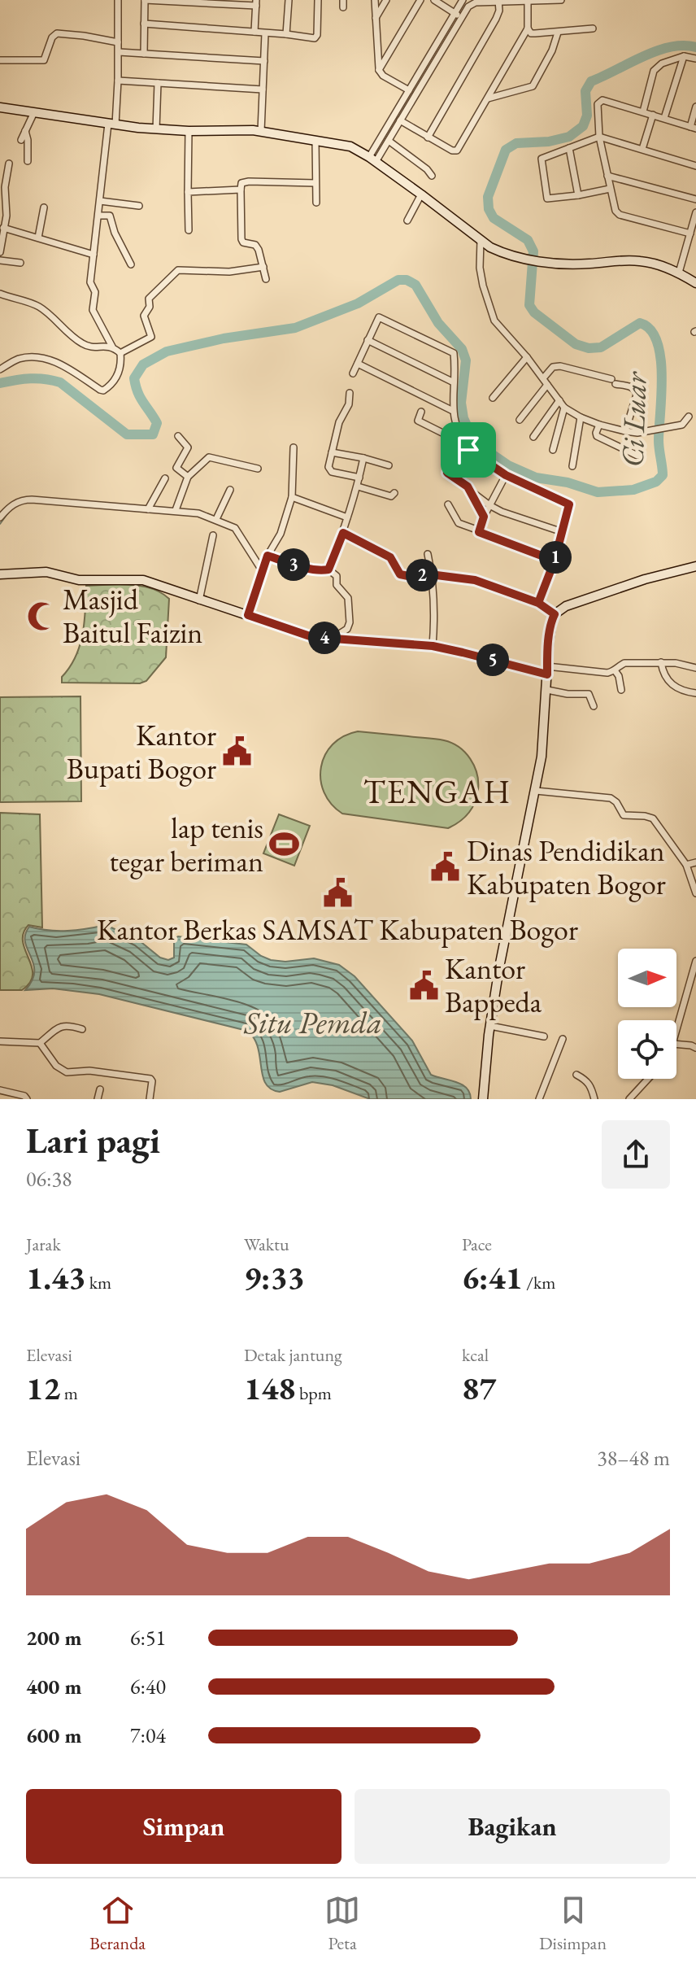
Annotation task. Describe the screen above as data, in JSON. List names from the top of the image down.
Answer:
{
  "districts": ["TENGAH"],
  "water": ["Ci Luar", "Situ Pemda"],
  "places": {
    "mosque": ["Masjid Baitul Faizin"],
    "public building": [
      "Kantor Bupati Bogor",
      "Dinas Pendidikan Kabupaten Bogor",
      "Kantor Berkas SAMSAT Kabupaten Bogor",
      "Kantor Bappeda"
    ],
    "sports": ["lap tenis tegar beriman"]
  },
  "north": "right",
  "page": {
    "pins": [
      "1",
      "3",
      "2",
      "4",
      "5"
    ],
    "heading": ["Lari pagi", "06:38"],
    "stats": [
      ["Jarak", "1.43 km"],
      ["Waktu", "9:33"],
      ["Pace", "6:41 /km"],
      ["Elevasi", "12 m"],
      ["Detak jantung", "148 bpm"],
      ["kcal", "87"]
    ],
    "chart": ["Elevasi", "38–48 m"],
    "list": [
      {
        "name": "200 m",
        "note": "6:51"
      },
      {
        "name": "400 m",
        "note": "6:40"
      },
      {
        "name": "600 m",
        "note": "7:04"
      }
    ],
    "buttons": ["Simpan", "Bagikan"],
    "tabs": ["Beranda", "Peta", "Disimpan"]
  }
}
